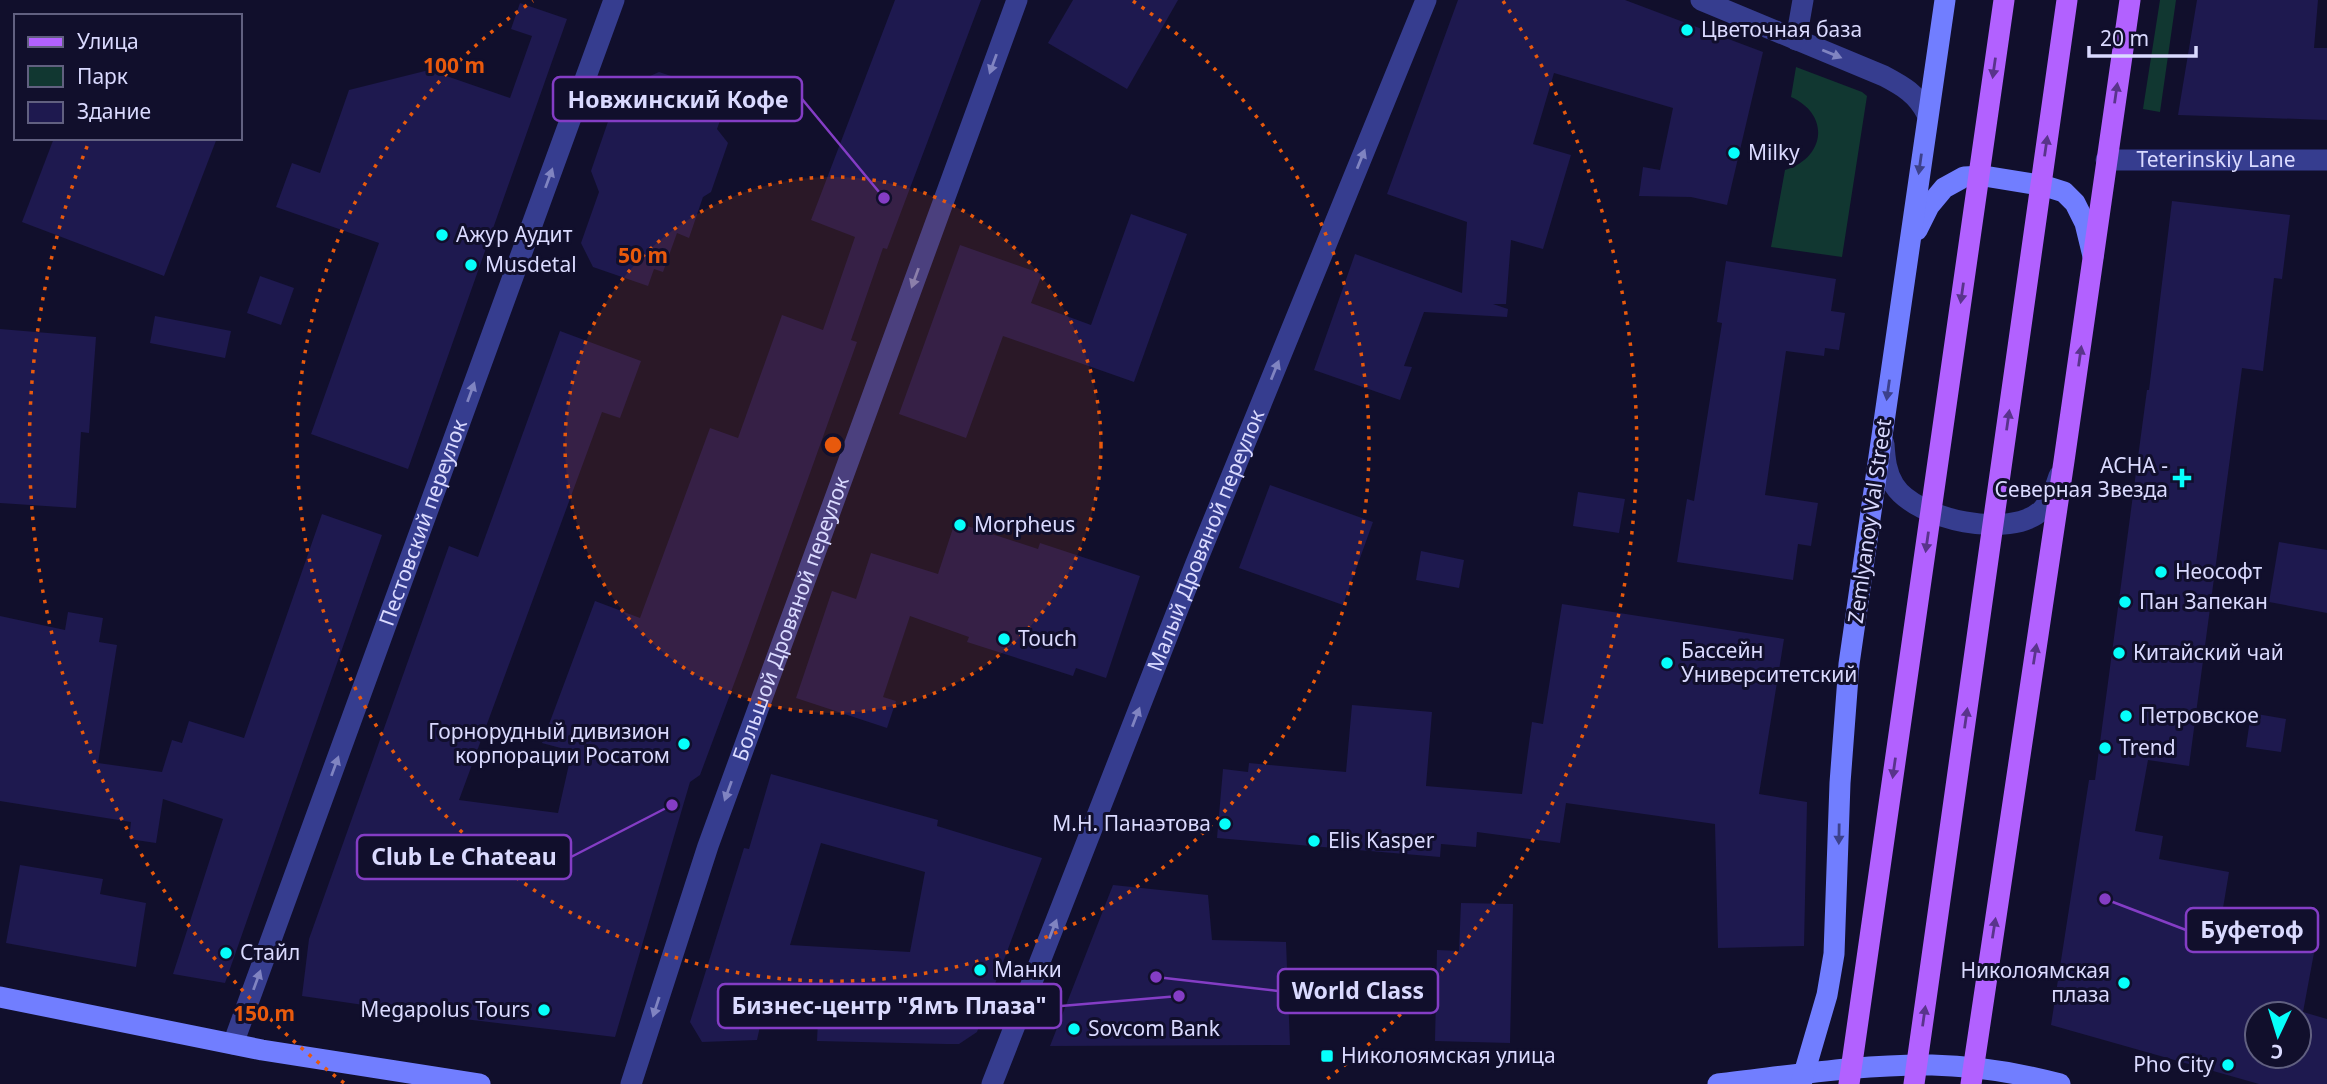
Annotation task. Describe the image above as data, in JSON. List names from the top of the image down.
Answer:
{
  "streets": {
    "main road": ["Zemlyanoy Val Street"],
    "street": [
      "Teterinskiy Lane",
      "Пестовский переулок",
      "Малый Дровяной переулок",
      "Большой Дровяной переулок"
    ]
  },
  "one_way": ["Пестовский переулок", "Малый Дровяной переулок", "Большой Дровяной переулок"],
  "places": {
    "other": [
      "Цветочная база",
      "Milky",
      "Новжинский Кофе",
      "Ажур Аудит",
      "Musdetal",
      "Morpheus",
      "Неософт",
      "Пан Запекан",
      "Touch",
      "Китайский чай",
      "Бассейн Университетский",
      "Петровское",
      "Горнорудный дивизион корпорации Росатом",
      "Trend",
      "Club Le Chateau",
      "М.Н. Панаэтова",
      "Elis Kasper",
      "Буфетоф",
      "Стайл",
      "Манки",
      "World Class",
      "Николоямская плаза",
      "Бизнес-центр \"Ямъ Плаза\"",
      "Megapolus Tours",
      "Sovcom Bank",
      "Pho City"
    ],
    "health": ["АСНА - Северная Звезда"],
    "transit": ["Николоямская улица"]
  },
  "legend": ["Улица", "Парк", "Здание"],
  "scale_bar": "20 m",
  "north": "bottom",
  "rings": ["100 m", "50 m", "150 m"]
}
